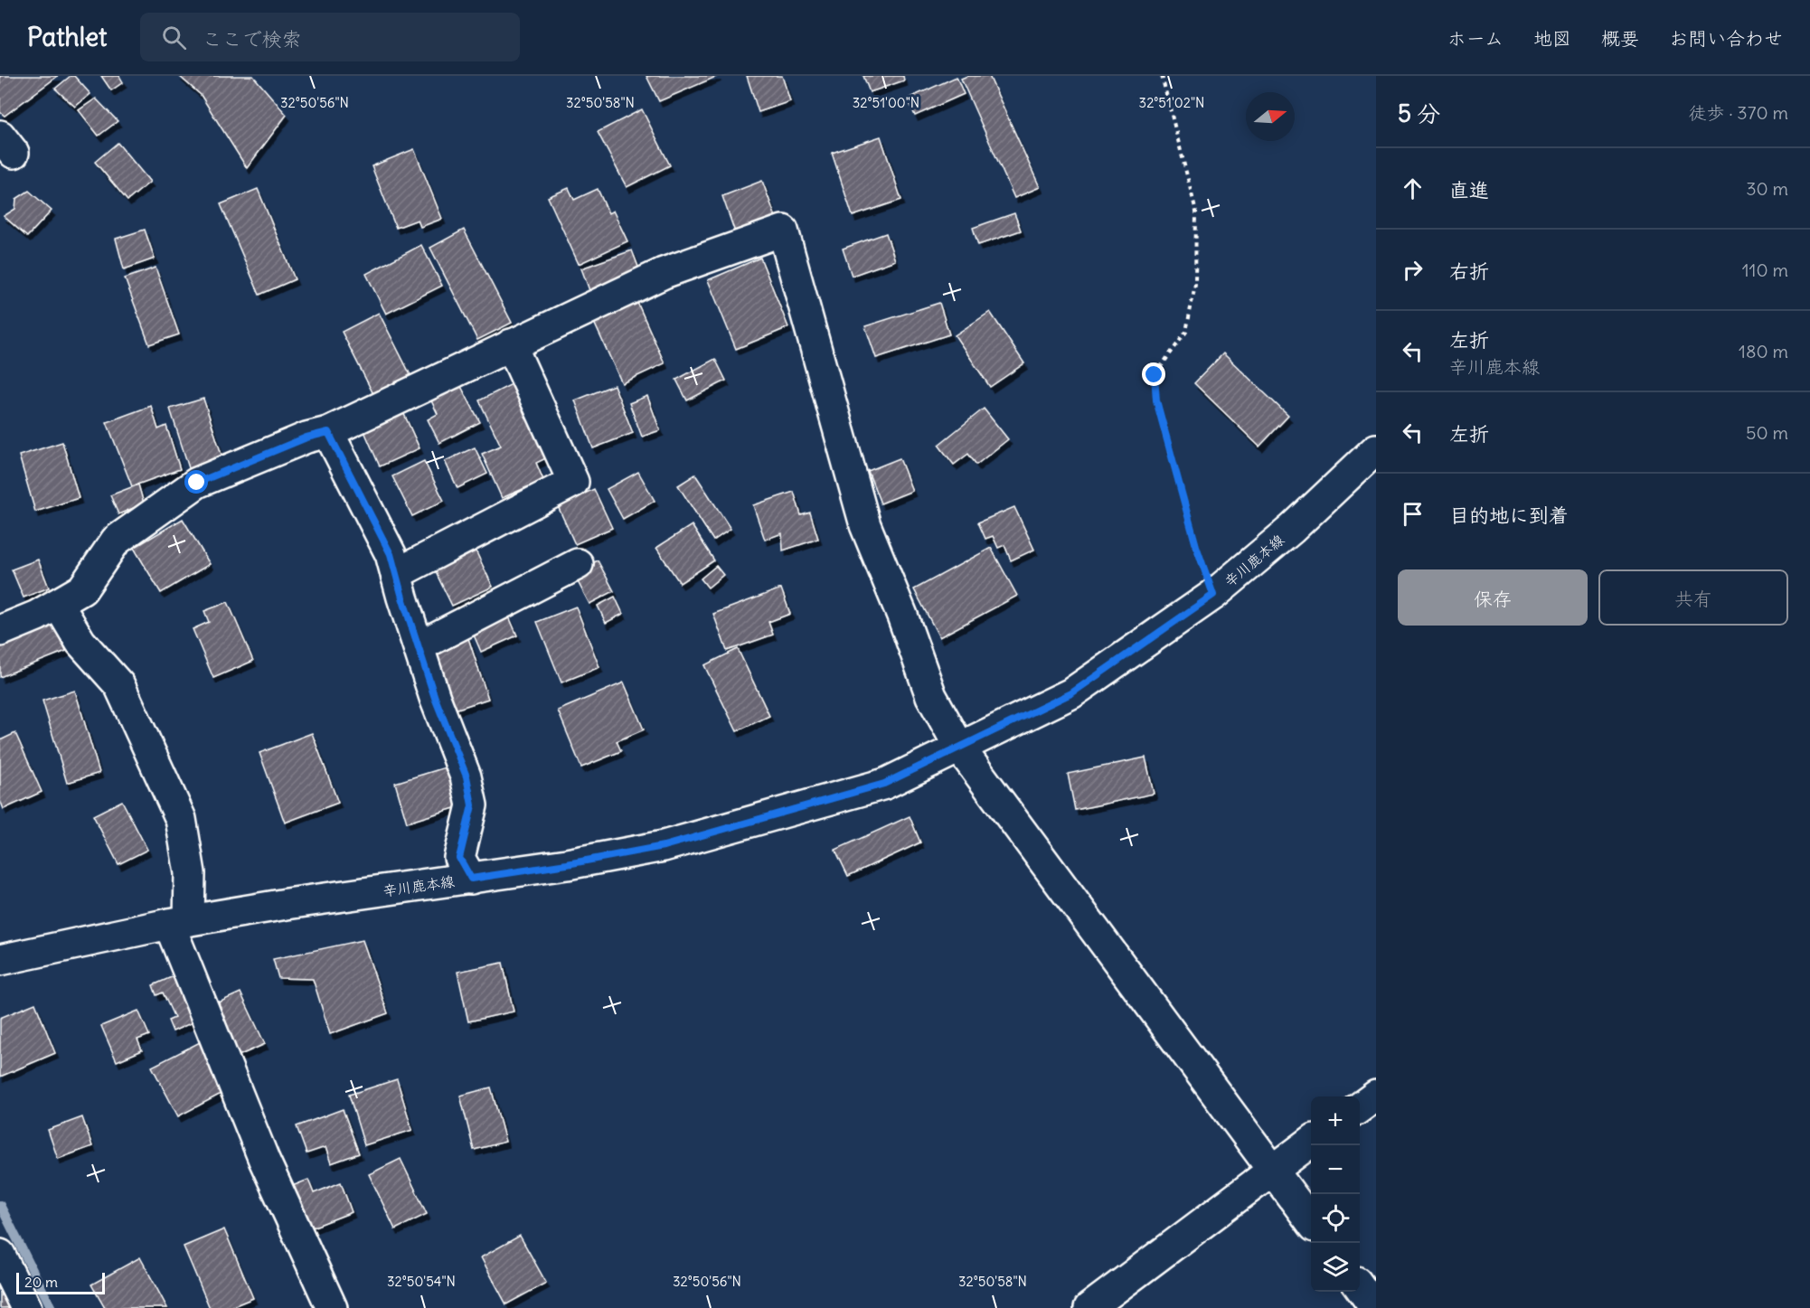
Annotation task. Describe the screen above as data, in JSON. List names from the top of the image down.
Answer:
{
  "streets": {
    "street": ["辛川鹿本線"]
  },
  "scale_bar": "20 m",
  "north": "right",
  "page": {
    "header": "Pathlet",
    "search": "ここで検索",
    "nav": [
      "ホーム",
      "地図",
      "概要",
      "お問い合わせ"
    ],
    "heading": ["5 分", "徒歩 · 370 m"],
    "list": [
      ["直進", "30 m"],
      ["右折", "110 m"],
      ["左折", "辛川鹿本線", "180 m"],
      ["左折", "50 m"],
      "目的地に到着"
    ],
    "buttons": ["保存", "共有"],
    "map_buttons": ["+", "−"],
    "scale": "20 m"
  },
  "coordinates": [
    "32°50'56\"N",
    "32°50'58\"N",
    "32°51'00\"N",
    "32°51'02\"N",
    "32°50'54\"N"
  ]
}
